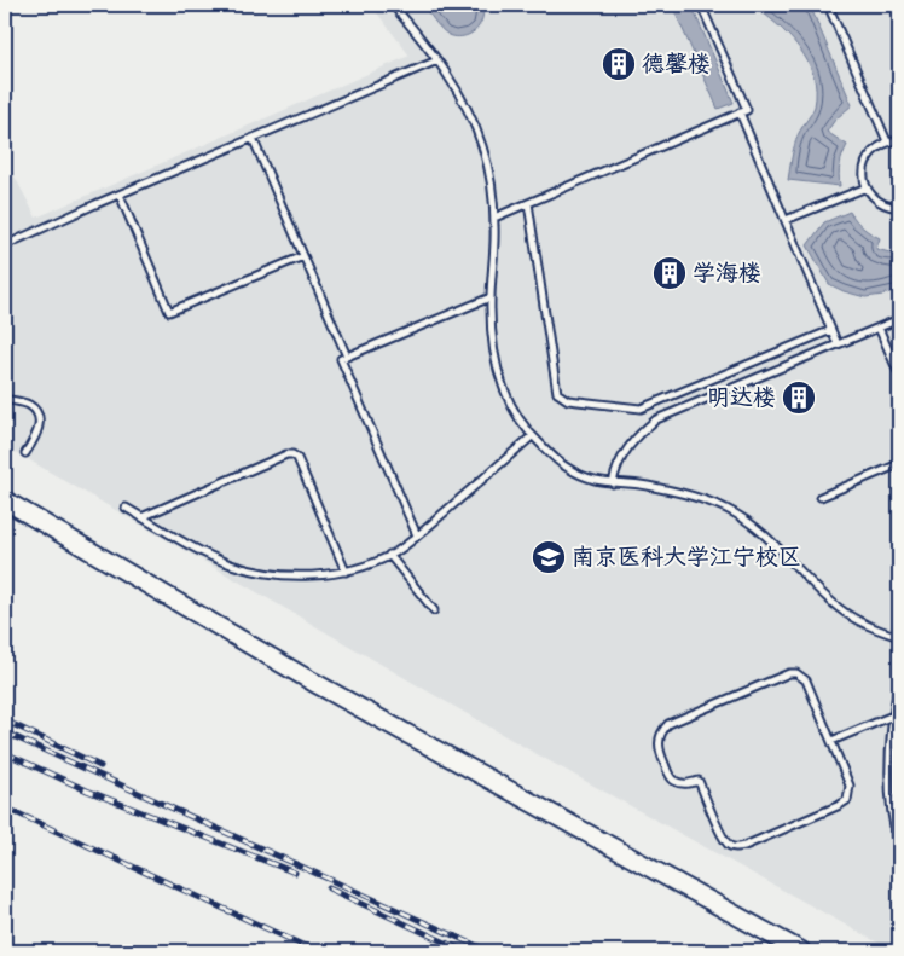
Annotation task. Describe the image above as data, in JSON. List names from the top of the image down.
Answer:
{
  "places": {
    "building": ["德馨楼", "学海楼", "明达楼"],
    "school or university": ["南京医科大学江宁校区"]
  }
}
